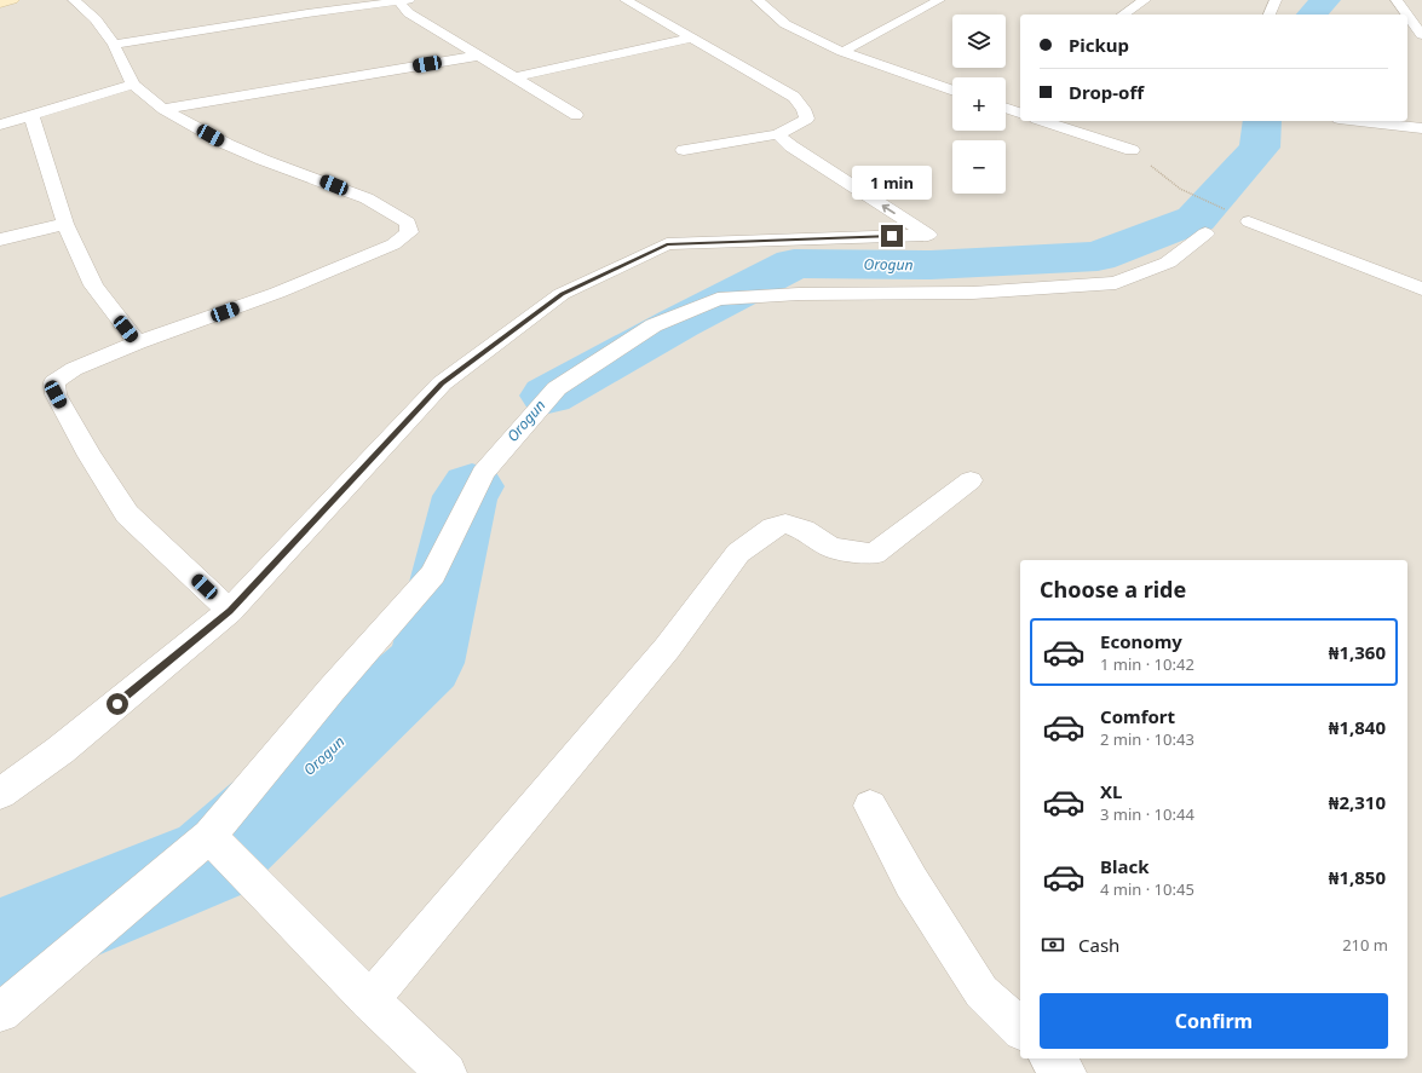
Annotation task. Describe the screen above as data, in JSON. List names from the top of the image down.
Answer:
{
  "water": ["Orogun"],
  "page": {
    "map_buttons": ["+", "−"],
    "banner": ["Pickup", "Drop-off"],
    "bubble": "1 min",
    "heading": "Choose a ride",
    "list": [
      {
        "name": "Economy",
        "note": "1 min · 10:42",
        "value": "₦1,360"
      },
      {
        "name": "Comfort",
        "note": "2 min · 10:43",
        "value": "₦1,840"
      },
      {
        "name": "XL",
        "note": "3 min · 10:44",
        "value": "₦2,310"
      },
      {
        "name": "Black",
        "note": "4 min · 10:45",
        "value": "₦1,850"
      }
    ],
    "pay": ["Cash", "210 m"],
    "buttons": "Confirm"
  }
}
